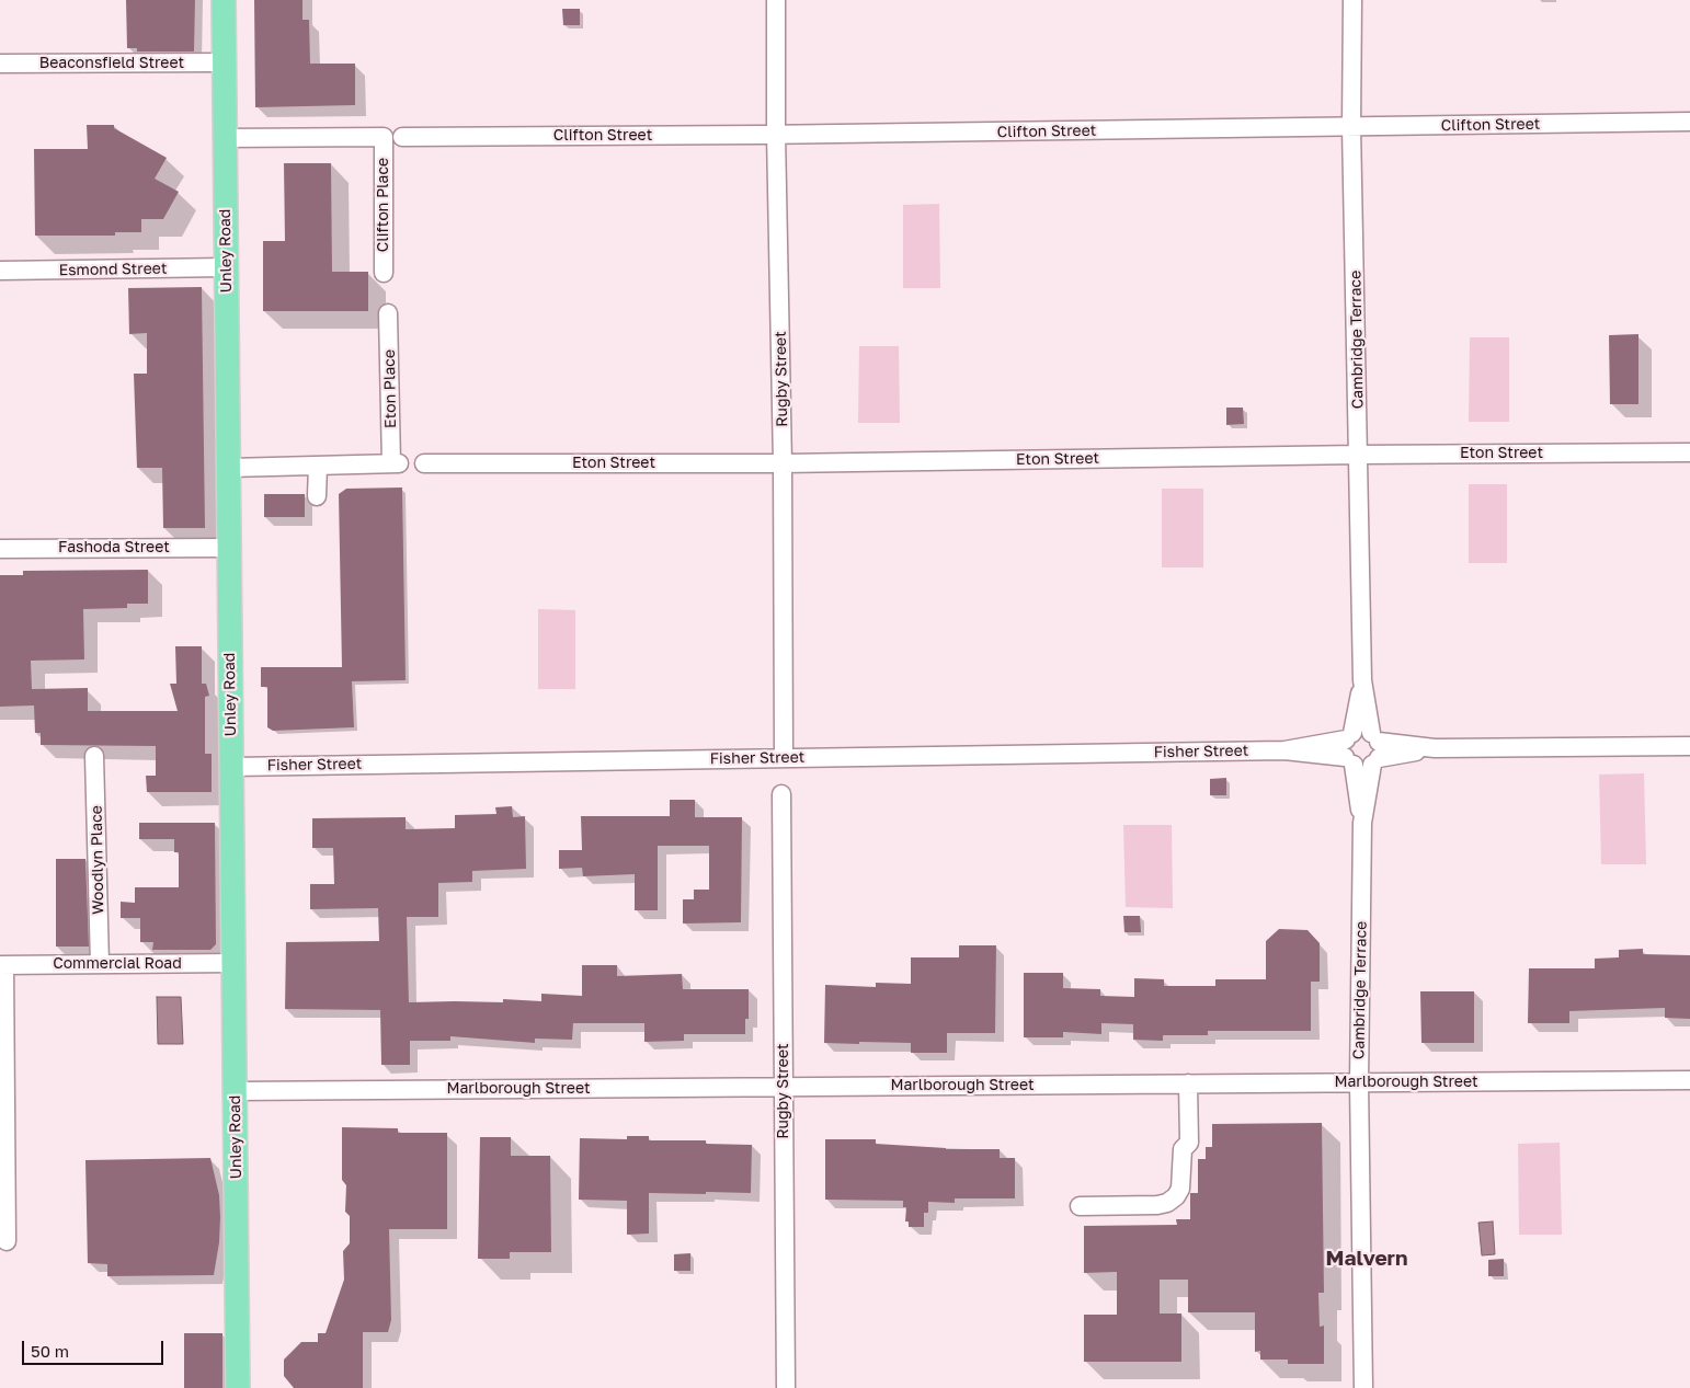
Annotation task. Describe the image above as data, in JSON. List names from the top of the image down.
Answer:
{
  "streets": {
    "main road": ["Unley Road"],
    "street": [
      "Beaconsfield Street",
      "Clifton Street",
      "Clifton Place",
      "Esmond Street",
      "Cambridge Terrace",
      "Rugby Street",
      "Eton Place",
      "Eton Street",
      "Fashoda Street",
      "Fisher Street",
      "Woodlyn Place",
      "Commercial Road",
      "Marlborough Street"
    ]
  },
  "crossings": [
    ["Beaconsfield Street", "Unley Road"],
    ["Clifton Street", "Cambridge Terrace"],
    ["Clifton Street", "Rugby Street"],
    ["Clifton Place", "Unley Road"],
    ["Unley Road", "Esmond Street"],
    ["Unley Road", "Fashoda Street"],
    ["Unley Road", "Fisher Street"],
    ["Unley Road", "Commercial Road"],
    ["Unley Road", "Marlborough Street"],
    ["Cambridge Terrace", "Eton Street"],
    ["Cambridge Terrace", "Fisher Street"],
    ["Cambridge Terrace", "Marlborough Street"],
    ["Rugby Street", "Eton Street"],
    ["Rugby Street", "Fisher Street"],
    ["Rugby Street", "Marlborough Street"],
    ["Woodlyn Place", "Commercial Road"]
  ],
  "districts": ["Malvern"],
  "scale_bar": "50 m"
}
